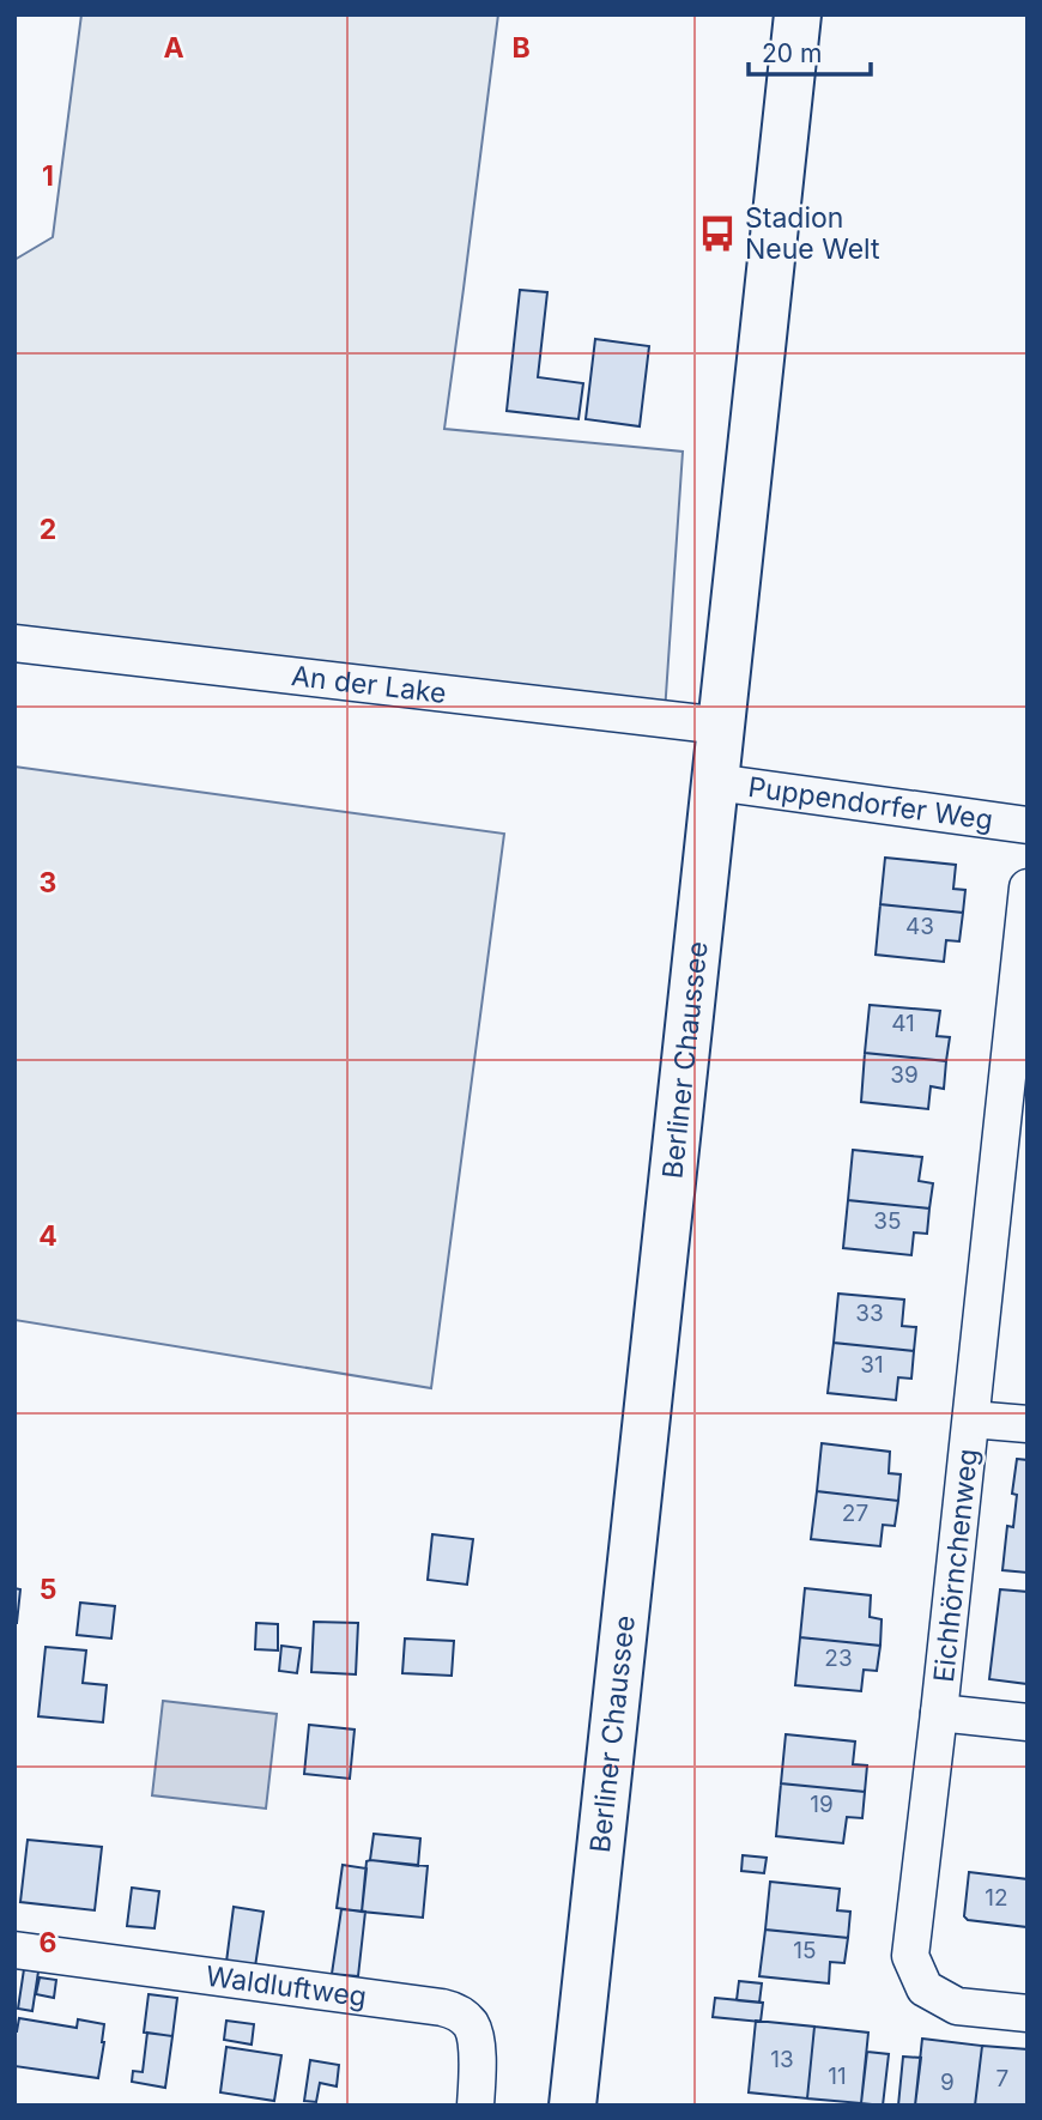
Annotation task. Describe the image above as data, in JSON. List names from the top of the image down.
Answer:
{
  "streets": {
    "main road": ["Berliner Chaussee"],
    "street": [
      "An der Lake",
      "Puppendorfer Weg",
      "Eichhörnchenweg",
      "Waldluftweg"
    ]
  },
  "crossings": [
    ["An der Lake", "Berliner Chaussee"],
    ["Puppendorfer Weg", "Berliner Chaussee"]
  ],
  "places": {
    "bus stop": ["Stadion Neue Welt"]
  },
  "house_numbers": [
    "43",
    "41",
    "39",
    "35",
    "33",
    "31",
    "27",
    "23",
    "19",
    "12",
    "15",
    "13",
    "11",
    "7",
    "9"
  ],
  "scale_bar": "20 m",
  "grid": {
    "columns": ["A", "B"],
    "rows": [
      "1",
      "2",
      "3",
      "4",
      "5",
      "6"
    ]
  }
}
